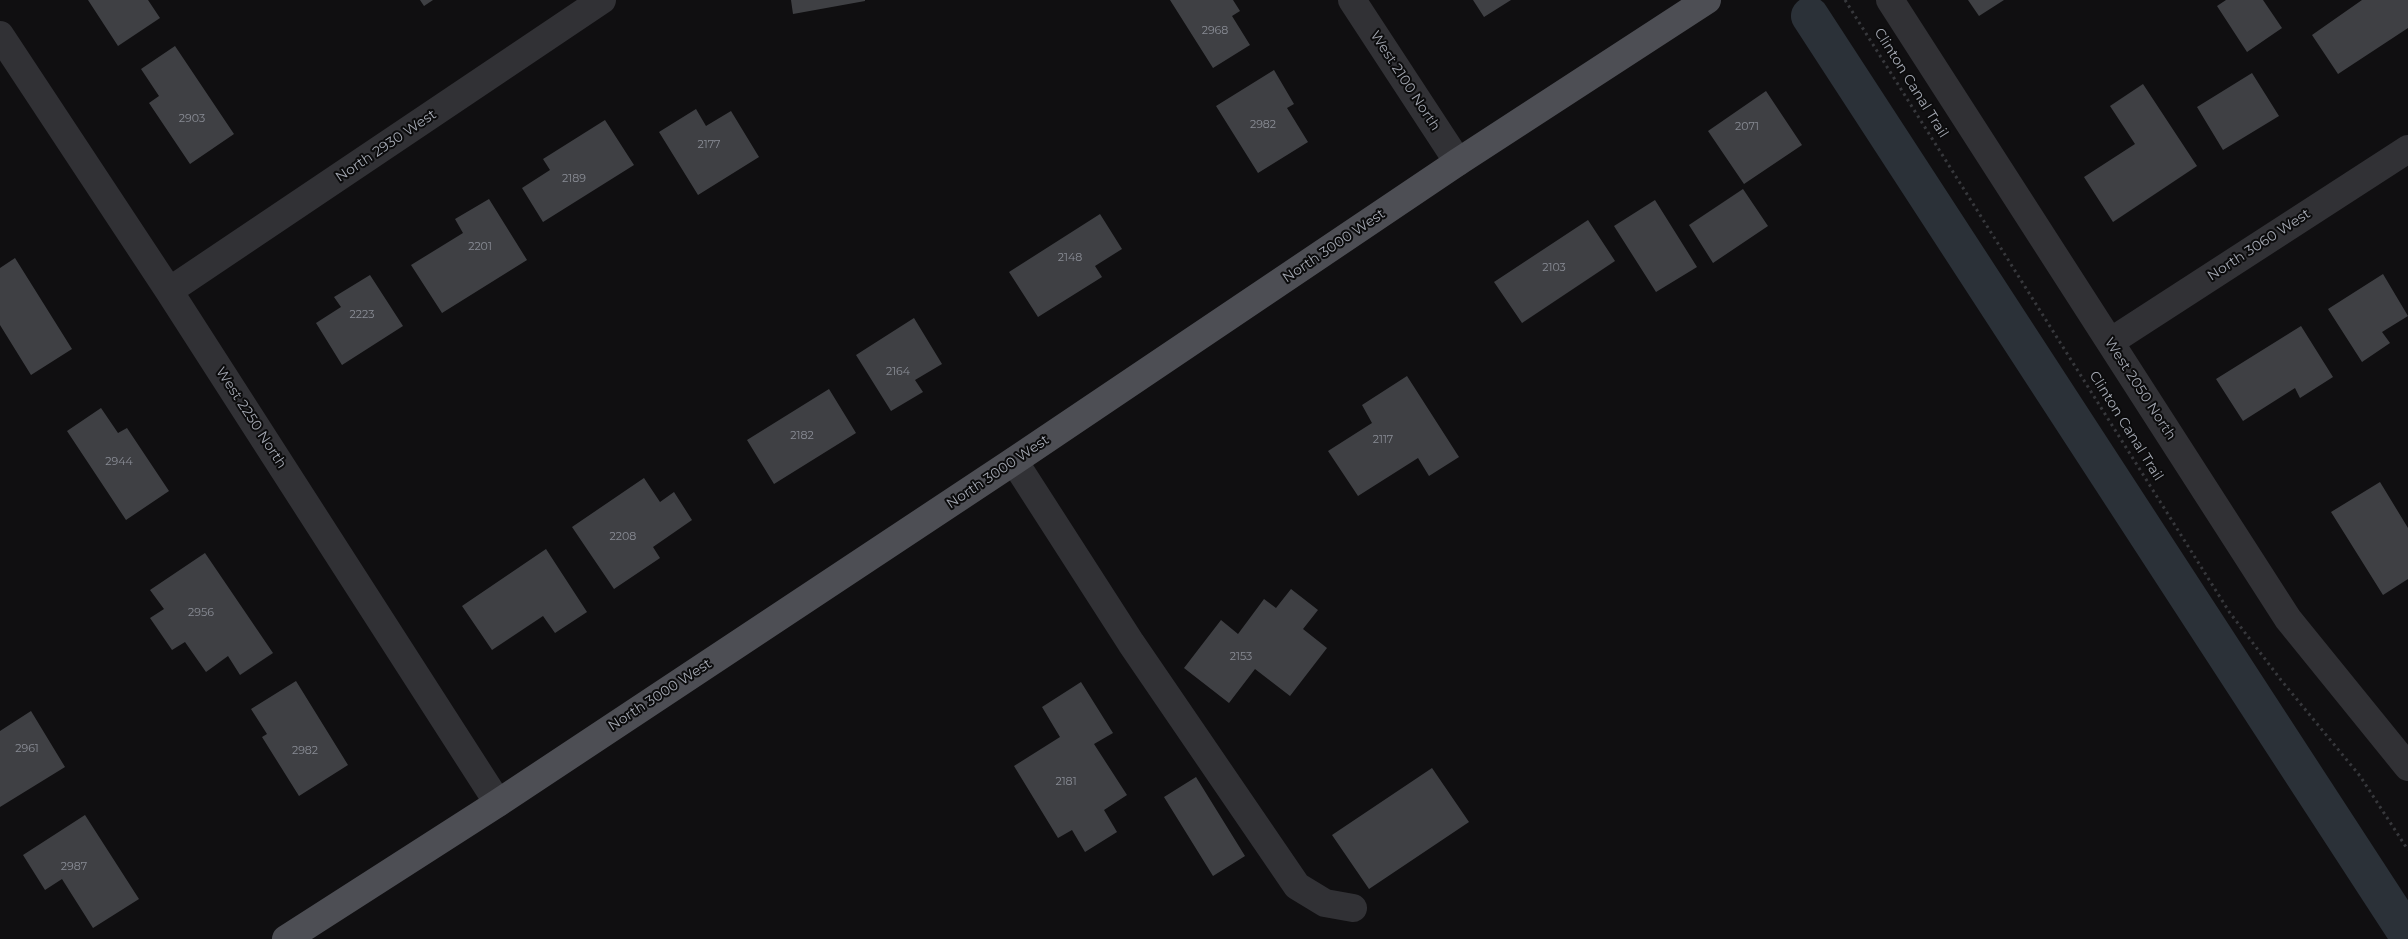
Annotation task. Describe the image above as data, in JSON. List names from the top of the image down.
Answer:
{
  "streets": {
    "main road": ["North 3000 West"],
    "street": [
      "West 2100 North",
      "North 2930 West",
      "North 3060 West",
      "West 2050 North",
      "West 2250 North"
    ],
    "path": ["Clinton Canal Trail"]
  },
  "crossings": [
    ["West 2100 North", "North 3000 West"],
    ["North 2930 West", "West 2250 North"],
    ["North 3060 West", "West 2050 North"],
    ["North 3000 West", "West 2250 North"]
  ],
  "house_numbers": [
    "2968",
    "2903",
    "2982",
    "2071",
    "2177",
    "2189",
    "2201",
    "2148",
    "2103",
    "2223",
    "2164",
    "2182",
    "2117",
    "2944",
    "2208",
    "2956",
    "2153",
    "2961",
    "2982",
    "2181",
    "2987"
  ]
}
